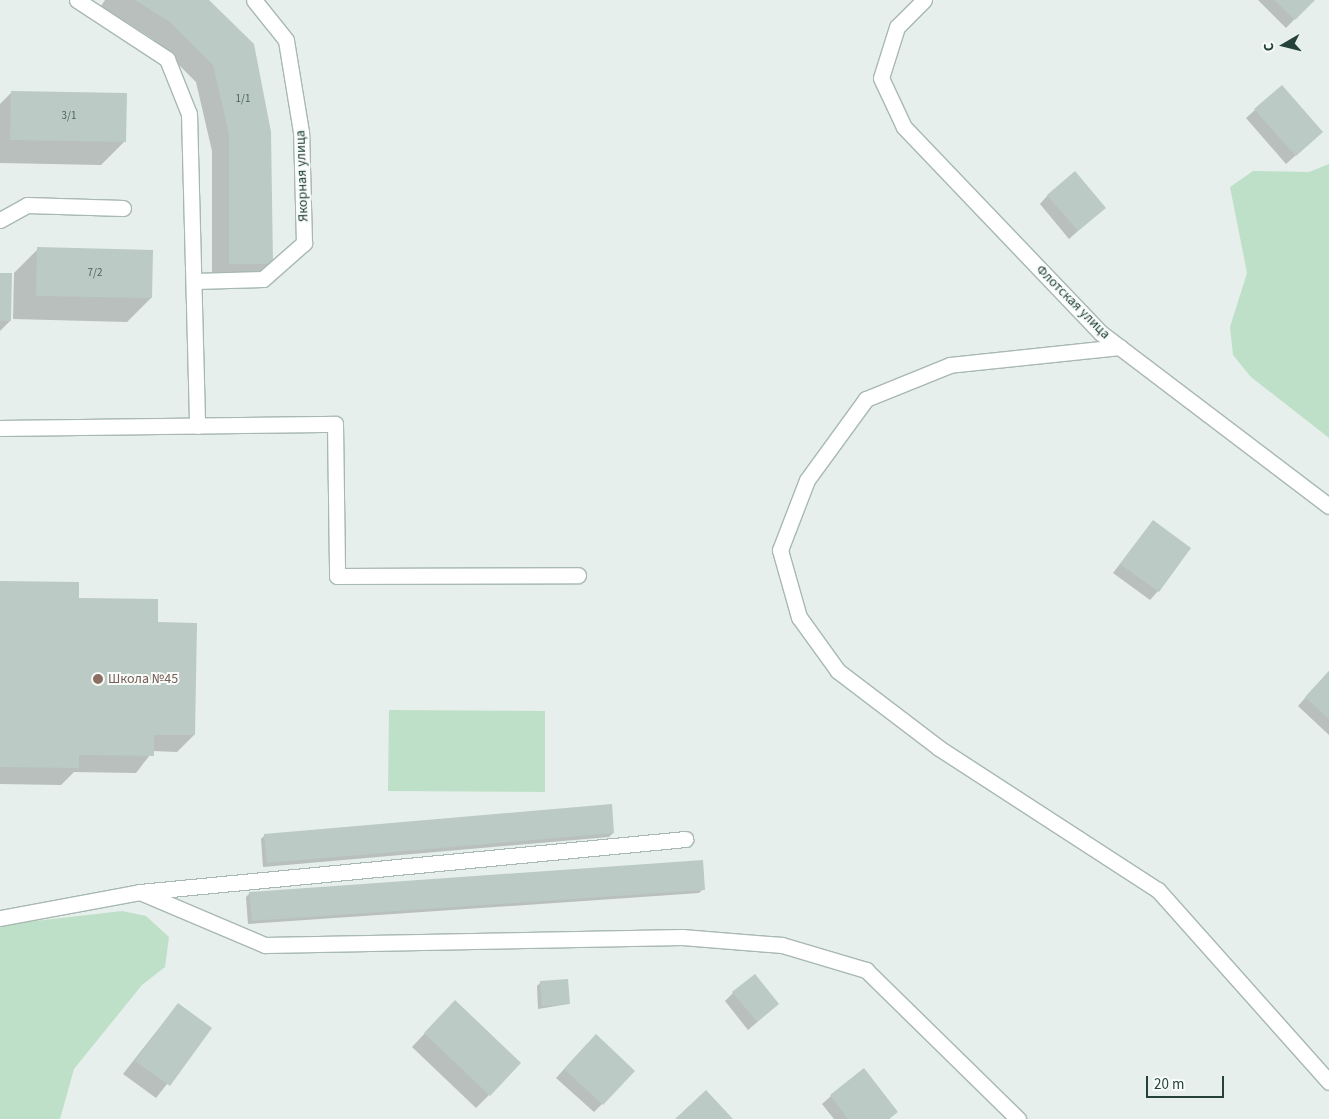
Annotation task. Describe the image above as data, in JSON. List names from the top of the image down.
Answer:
{
  "streets": {
    "street": ["Якорная улица", "Флотская улица"]
  },
  "places": ["Школа №45"],
  "house_numbers": ["1/1", "3/1", "7/2"],
  "scale_bar": "20 m",
  "north": "left"
}
